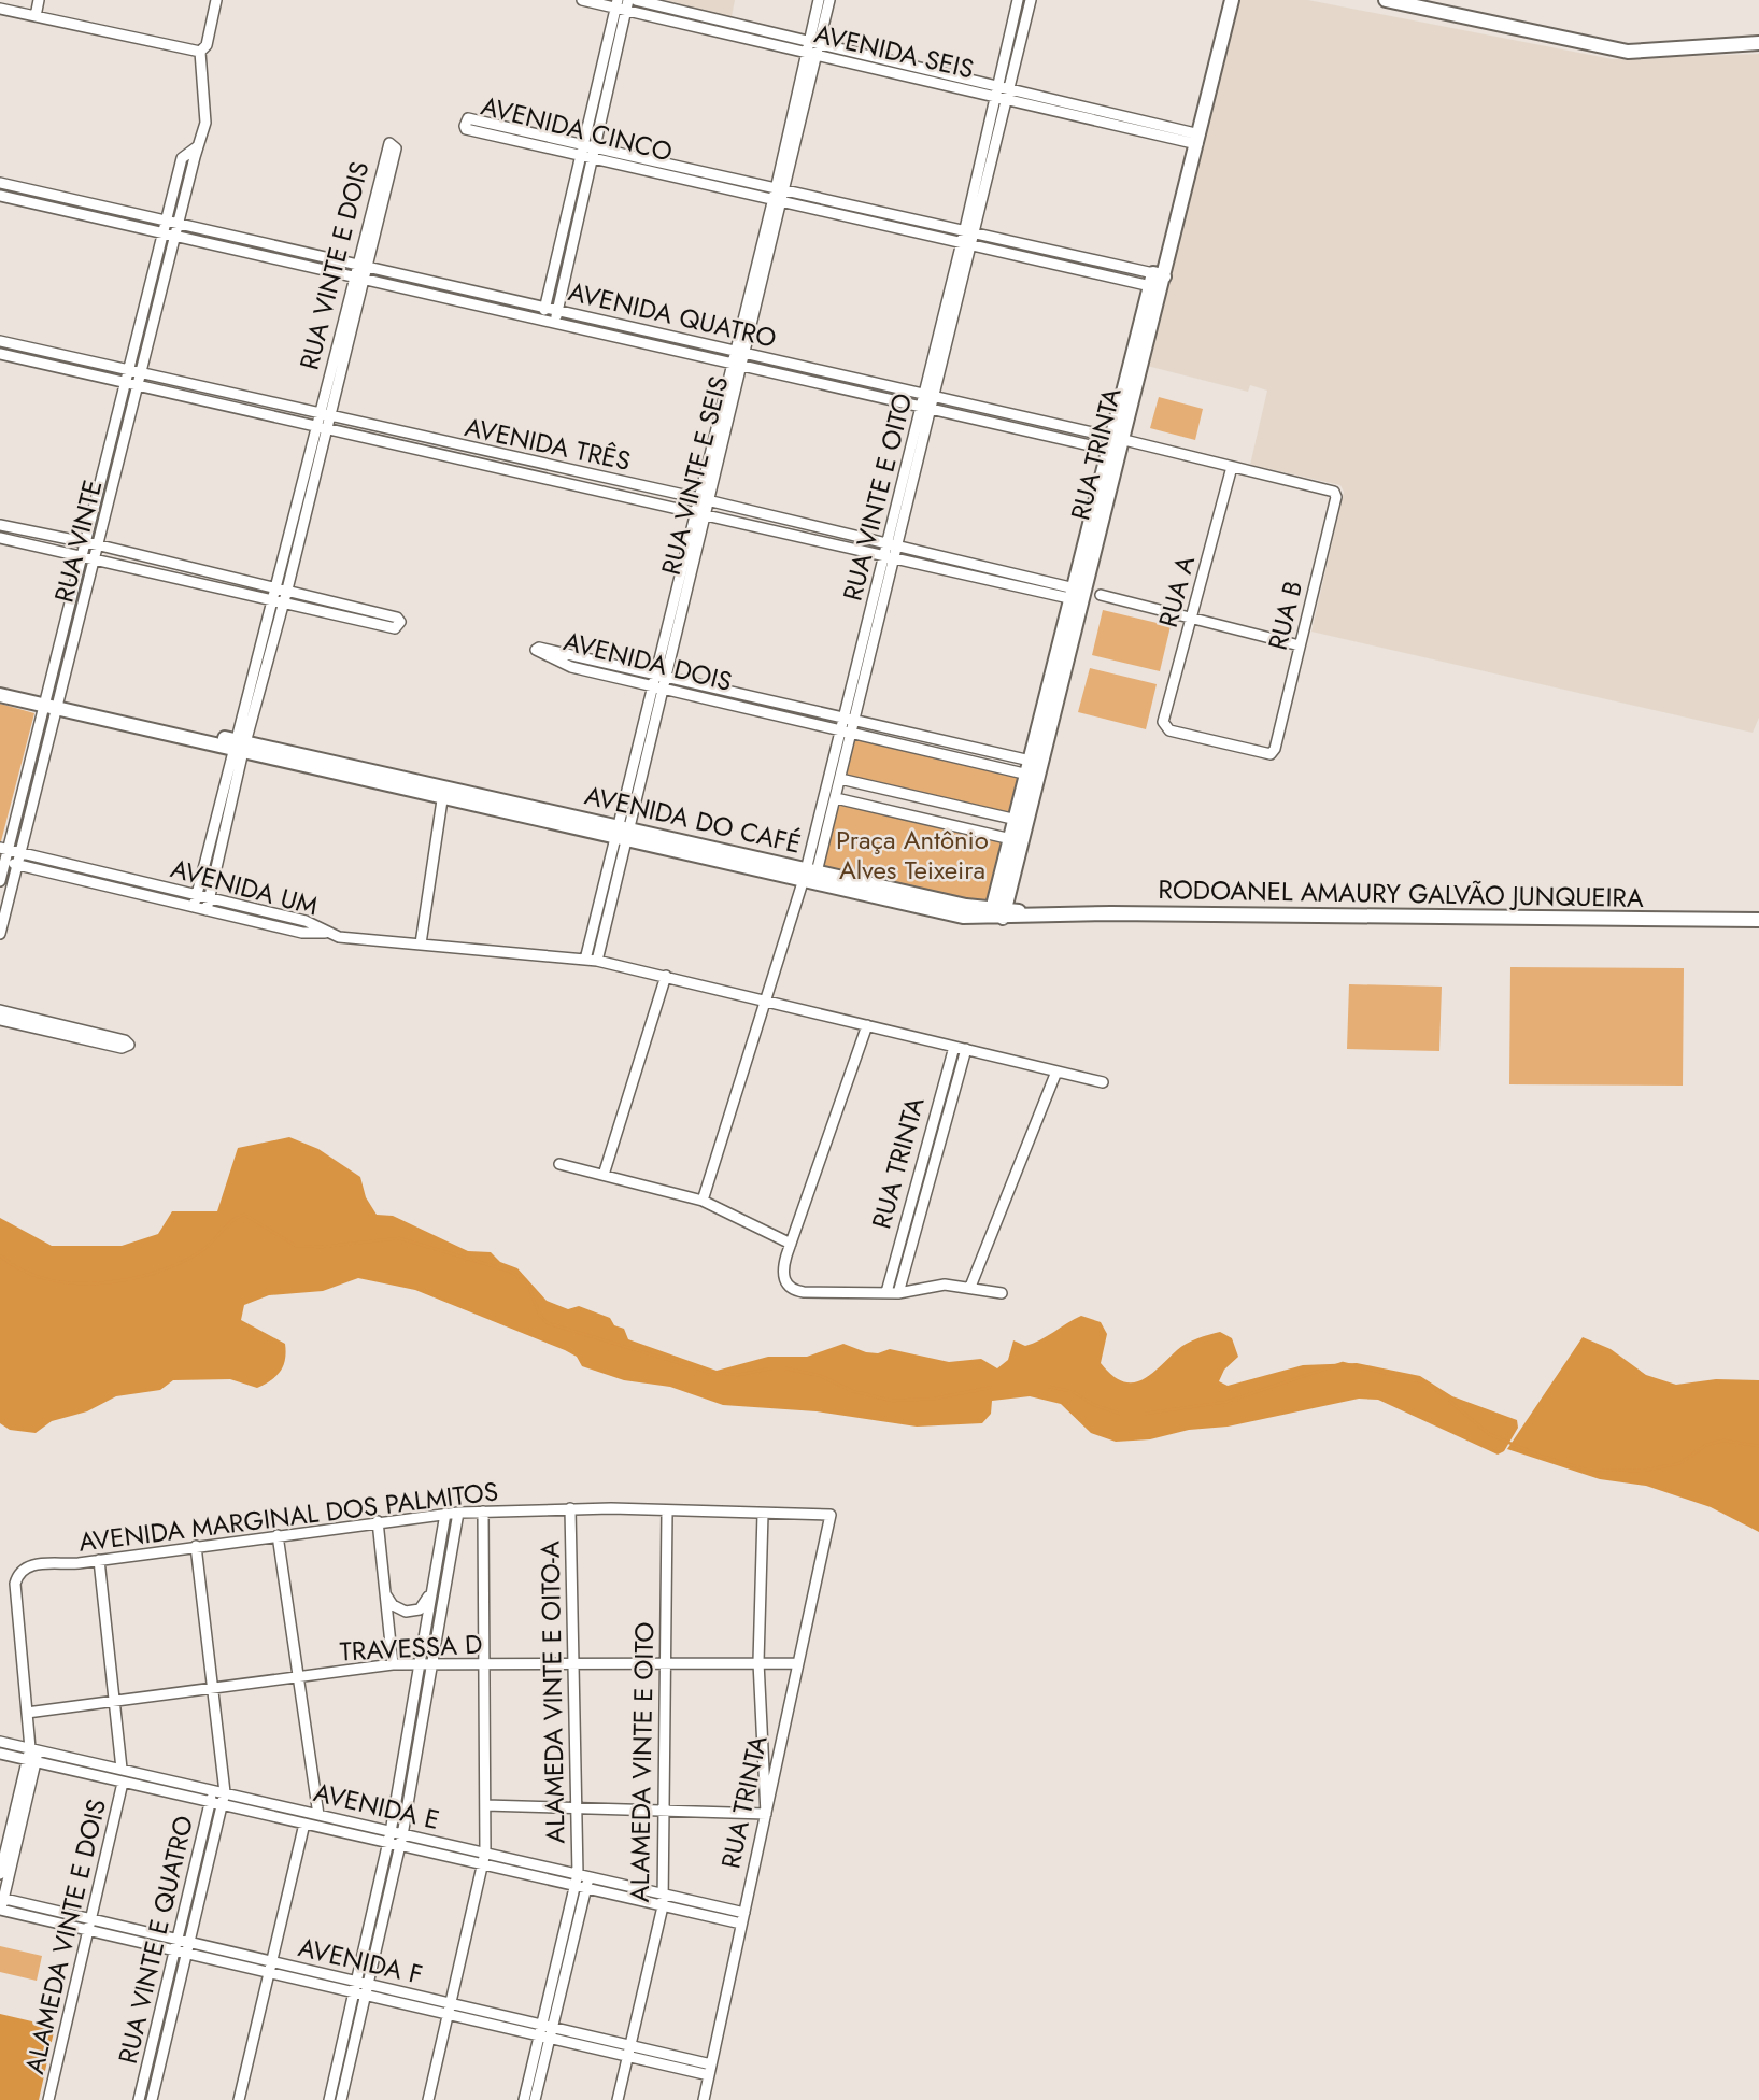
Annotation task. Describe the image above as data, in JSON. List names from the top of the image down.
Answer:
{
  "streets": {
    "main road": ["RUA TRINTA", "AVENIDA DO CAFÉ", "RODOANEL AMAURY GALVÃO JUNQUEIRA"],
    "street": [
      "AVENIDA SEIS",
      "AVENIDA CINCO",
      "RUA VINTE E DOIS",
      "AVENIDA QUATRO",
      "AVENIDA TRÊS",
      "RUA VINTE E SEIS",
      "RUA VINTE E OITO",
      "RUA VINTE",
      "RUA A",
      "RUA B",
      "AVENIDA DOIS",
      "AVENIDA UM",
      "AVENIDA MARGINAL DOS PALMITOS",
      "TRAVESSA D",
      "ALAMEDA VINTE E OITO-A",
      "ALAMEDA VINTE E OITO",
      "AVENIDA E",
      "ALAMEDA VINTE E DOIS",
      "RUA VINTE E QUATRO",
      "AVENIDA F"
    ]
  },
  "crossings": [
    ["AVENIDA SEIS", "RUA TRINTA"],
    ["AVENIDA SEIS", "RUA VINTE E SEIS"],
    ["AVENIDA SEIS", "RUA VINTE E OITO"],
    ["AVENIDA CINCO", "RUA TRINTA"],
    ["AVENIDA CINCO", "RUA VINTE E SEIS"],
    ["AVENIDA CINCO", "RUA VINTE E OITO"],
    ["RUA VINTE E DOIS", "AVENIDA QUATRO"],
    ["RUA VINTE E DOIS", "AVENIDA TRÊS"],
    ["RUA VINTE E DOIS", "AVENIDA DO CAFÉ"],
    ["RUA VINTE E DOIS", "AVENIDA UM"],
    ["AVENIDA QUATRO", "RUA TRINTA"],
    ["AVENIDA QUATRO", "RUA VINTE E SEIS"],
    ["AVENIDA QUATRO", "RUA VINTE E OITO"],
    ["AVENIDA QUATRO", "RUA VINTE"],
    ["AVENIDA QUATRO", "RUA A"],
    ["AVENIDA QUATRO", "RUA B"],
    ["AVENIDA TRÊS", "RUA TRINTA"],
    ["AVENIDA TRÊS", "RUA VINTE E SEIS"],
    ["AVENIDA TRÊS", "RUA VINTE E OITO"],
    ["AVENIDA TRÊS", "RUA VINTE"],
    ["RUA TRINTA", "AVENIDA DOIS"],
    ["RUA TRINTA", "AVENIDA DO CAFÉ"],
    ["RUA TRINTA", "AVENIDA UM"],
    ["RUA TRINTA", "AVENIDA MARGINAL DOS PALMITOS"],
    ["RUA TRINTA", "TRAVESSA D"],
    ["RUA TRINTA", "AVENIDA E"],
    ["RUA TRINTA", "AVENIDA F"],
    ["RUA VINTE E SEIS", "AVENIDA DOIS"],
    ["RUA VINTE E SEIS", "AVENIDA DO CAFÉ"],
    ["RUA VINTE E SEIS", "AVENIDA UM"],
    ["RUA VINTE E OITO", "AVENIDA DOIS"],
    ["RUA VINTE E OITO", "AVENIDA DO CAFÉ"],
    ["RUA VINTE E OITO", "AVENIDA UM"],
    ["RUA VINTE", "AVENIDA DO CAFÉ"],
    ["RUA VINTE", "AVENIDA UM"],
    ["RUA A", "RUA B"],
    ["AVENIDA DO CAFÉ", "RODOANEL AMAURY GALVÃO JUNQUEIRA"],
    ["AVENIDA MARGINAL DOS PALMITOS", "TRAVESSA D"],
    ["AVENIDA MARGINAL DOS PALMITOS", "ALAMEDA VINTE E OITO-A"],
    ["AVENIDA MARGINAL DOS PALMITOS", "ALAMEDA VINTE E OITO"],
    ["AVENIDA MARGINAL DOS PALMITOS", "ALAMEDA VINTE E DOIS"],
    ["TRAVESSA D", "ALAMEDA VINTE E OITO-A"],
    ["TRAVESSA D", "ALAMEDA VINTE E OITO"],
    ["TRAVESSA D", "ALAMEDA VINTE E DOIS"],
    ["ALAMEDA VINTE E OITO-A", "AVENIDA E"],
    ["ALAMEDA VINTE E OITO", "AVENIDA E"],
    ["ALAMEDA VINTE E OITO", "AVENIDA F"],
    ["AVENIDA E", "ALAMEDA VINTE E DOIS"],
    ["AVENIDA E", "RUA VINTE E QUATRO"],
    ["ALAMEDA VINTE E DOIS", "AVENIDA F"],
    ["RUA VINTE E QUATRO", "AVENIDA F"]
  ],
  "parks": ["Praça Antônio Alves Teixeira"]
}
